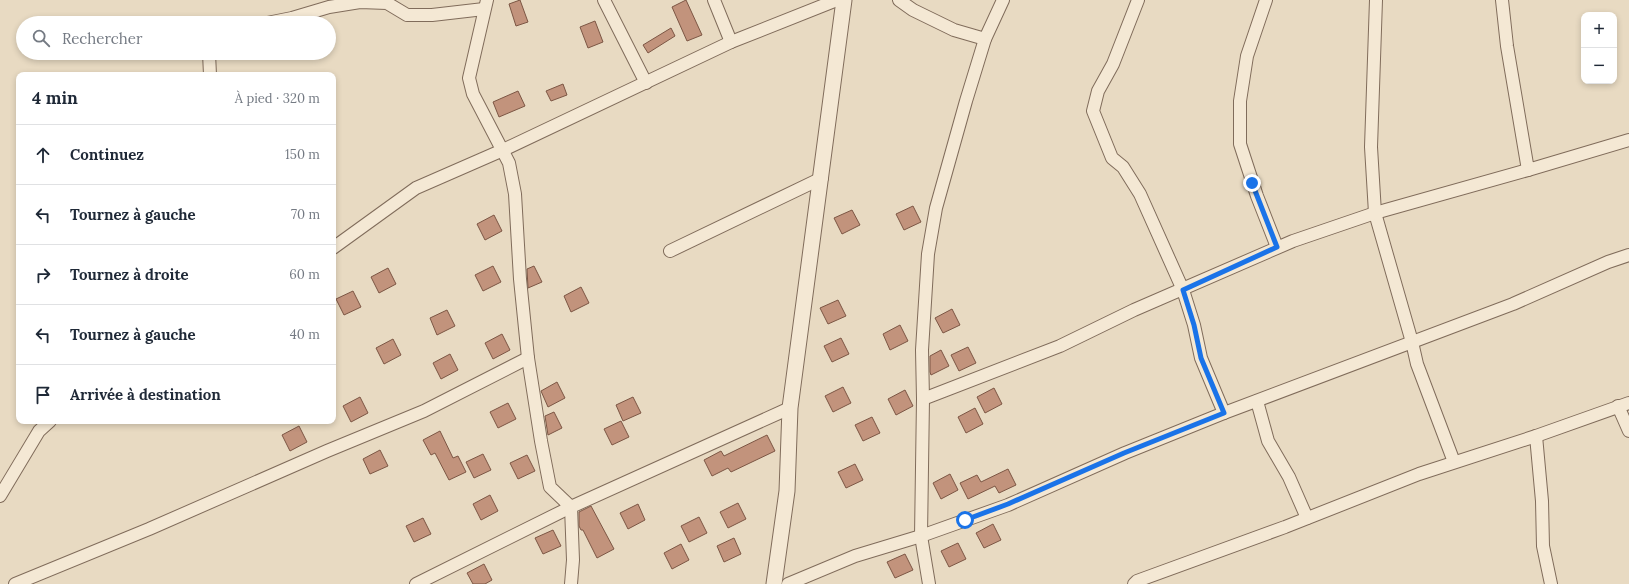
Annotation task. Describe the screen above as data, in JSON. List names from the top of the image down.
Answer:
{
  "page": {
    "map_buttons": ["+", "−"],
    "search": "Rechercher",
    "heading": ["4 min", "À pied · 320 m"],
    "list": [
      ["Continuez", "150 m"],
      ["Tournez à gauche", "70 m"],
      ["Tournez à droite", "60 m"],
      ["Tournez à gauche", "40 m"],
      "Arrivée à destination"
    ]
  }
}
